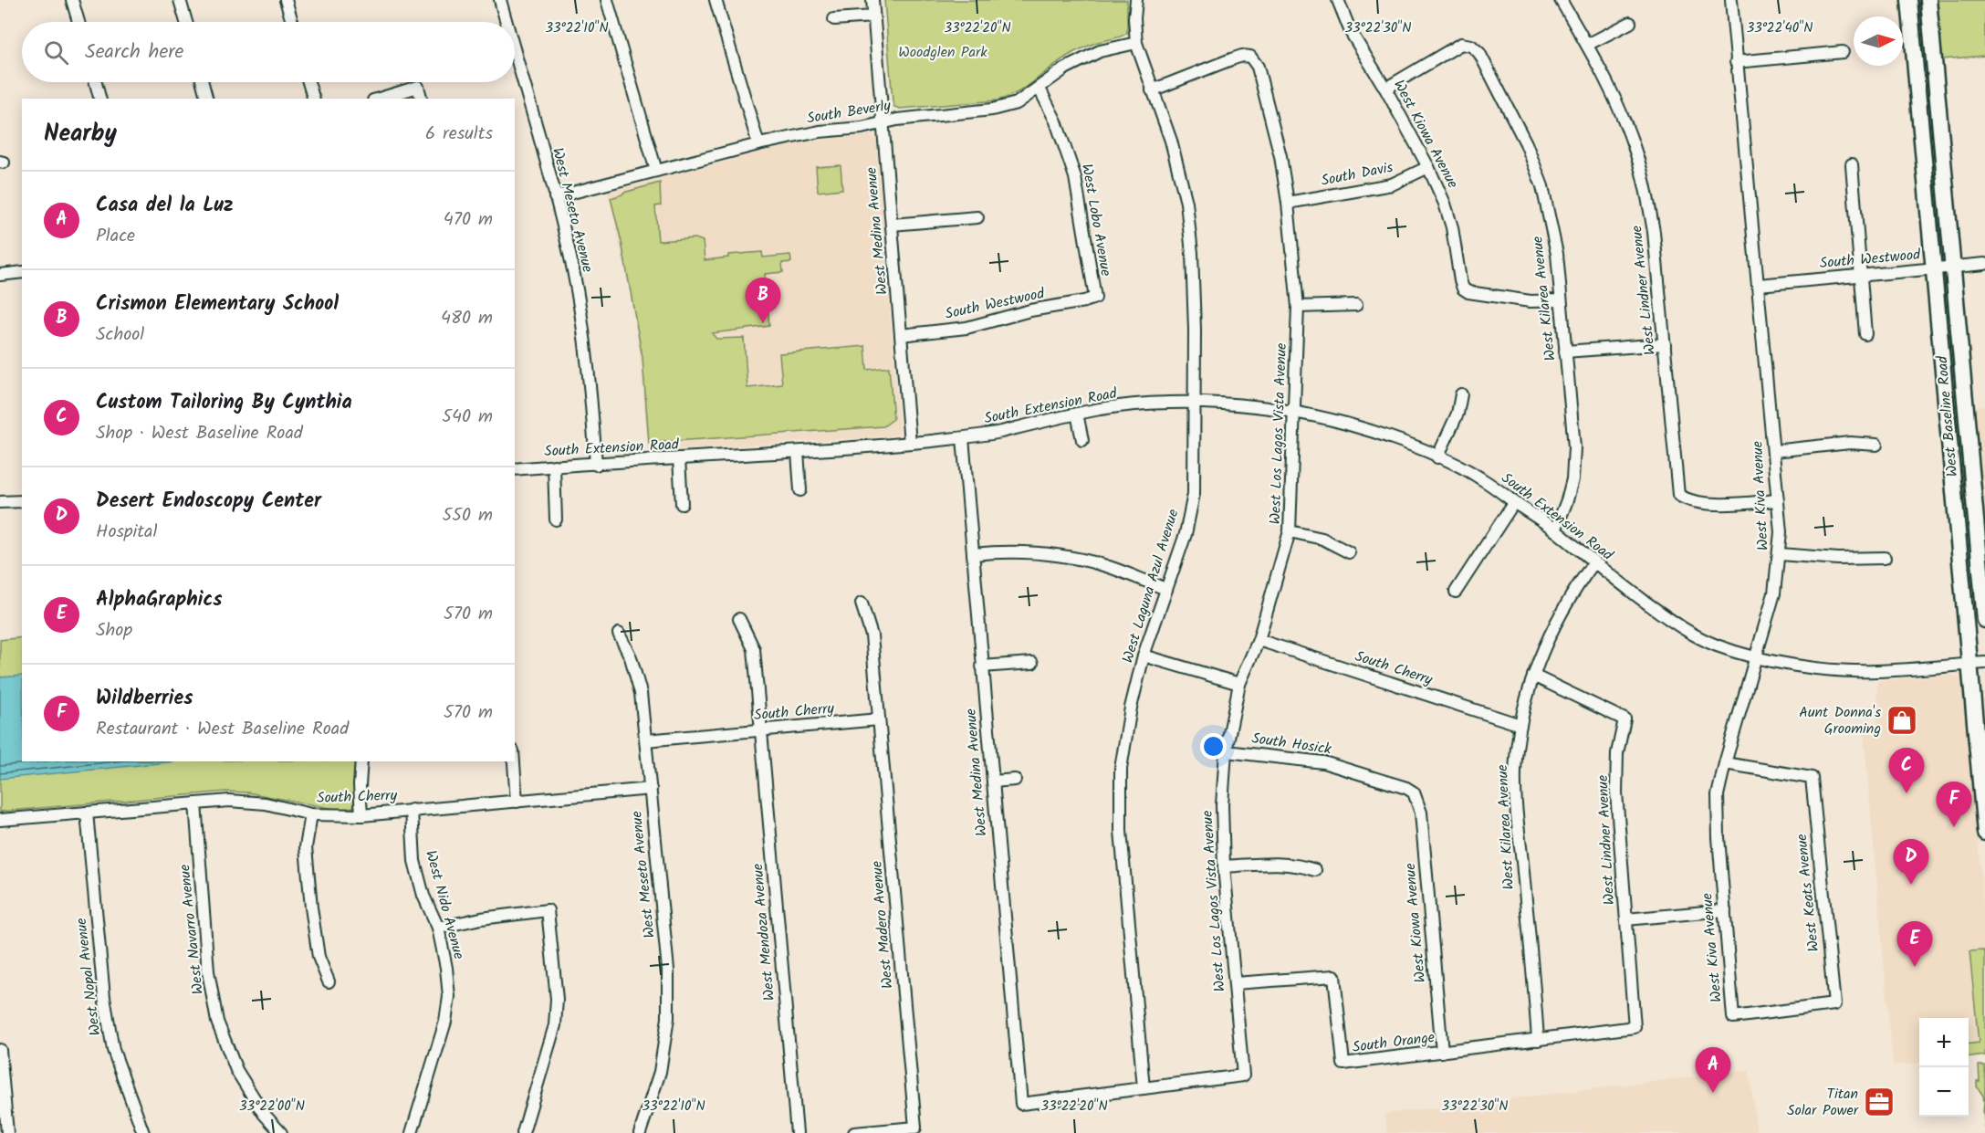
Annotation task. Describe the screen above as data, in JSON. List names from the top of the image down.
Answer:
{
  "streets": {
    "main road": ["West Baseline Road"],
    "street": [
      "South Beverly",
      "West Kiowa Avenue",
      "South Davis",
      "West Meseto Avenue",
      "West Lobo Avenue",
      "West Medina Avenue",
      "South Westwood",
      "West Lindner Avenue",
      "West Kilarea Avenue",
      "South Extension Road",
      "West Los Lagos Vista Avenue",
      "West Kiva Avenue",
      "West Laguna Azul Avenue",
      "South Cherry",
      "South Hosick",
      "West Keats Avenue",
      "West Nido Avenue",
      "West Madero Avenue",
      "West Navarro Avenue",
      "West Mendoza Avenue",
      "West Nopal Avenue",
      "South Orange"
    ]
  },
  "crossings": [
    ["South Beverly", "West Meseto Avenue"],
    ["South Beverly", "West Lobo Avenue"],
    ["South Beverly", "West Medina Avenue"],
    ["South Beverly", "West Laguna Azul Avenue"],
    ["West Kiowa Avenue", "South Davis"],
    ["West Kiowa Avenue", "West Kilarea Avenue"],
    ["West Kiowa Avenue", "South Hosick"],
    ["West Kiowa Avenue", "South Orange"],
    ["South Davis", "West Los Lagos Vista Avenue"],
    ["West Meseto Avenue", "South Extension Road"],
    ["West Meseto Avenue", "South Cherry"],
    ["West Lobo Avenue", "South Westwood"],
    ["West Medina Avenue", "South Westwood"],
    ["West Medina Avenue", "South Extension Road"],
    ["West Medina Avenue", "West Los Lagos Vista Avenue"],
    ["West Medina Avenue", "West Laguna Azul Avenue"],
    ["South Westwood", "West Baseline Road"],
    ["South Westwood", "West Kiva Avenue"],
    ["West Lindner Avenue", "West Kilarea Avenue"],
    ["West Lindner Avenue", "West Kiva Avenue"],
    ["West Lindner Avenue", "South Orange"],
    ["West Kilarea Avenue", "South Extension Road"],
    ["West Kilarea Avenue", "South Cherry"],
    ["West Kilarea Avenue", "South Orange"],
    ["South Extension Road", "West Baseline Road"],
    ["South Extension Road", "West Los Lagos Vista Avenue"],
    ["South Extension Road", "West Kiva Avenue"],
    ["South Extension Road", "West Laguna Azul Avenue"],
    ["West Los Lagos Vista Avenue", "West Laguna Azul Avenue"],
    ["West Los Lagos Vista Avenue", "South Cherry"],
    ["West Los Lagos Vista Avenue", "South Hosick"],
    ["West Los Lagos Vista Avenue", "South Orange"],
    ["West Kiva Avenue", "West Keats Avenue"],
    ["South Cherry", "West Nido Avenue"],
    ["South Cherry", "West Madero Avenue"],
    ["South Cherry", "West Navarro Avenue"],
    ["South Cherry", "West Mendoza Avenue"],
    ["South Cherry", "West Nopal Avenue"]
  ],
  "parks": ["Woodglen Park"],
  "places": {
    "shop": ["Aunt Donna's Grooming"],
    "office": ["Titan Solar Power"]
  },
  "north": "right",
  "page": {
    "search": "Search here",
    "heading": ["Nearby", "6 results"],
    "list": [
      {
        "mark": "A",
        "name": "Casa del la Luz",
        "note": "Place",
        "value": "470 m"
      },
      {
        "mark": "B",
        "name": "Crismon Elementary School",
        "note": "School",
        "value": "480 m"
      },
      {
        "mark": "C",
        "name": "Custom Tailoring By Cynthia",
        "note": "Shop · West Baseline Road",
        "value": "540 m"
      },
      {
        "mark": "D",
        "name": "Desert Endoscopy Center",
        "note": "Hospital",
        "value": "550 m"
      },
      {
        "mark": "E",
        "name": "AlphaGraphics",
        "note": "Shop",
        "value": "570 m"
      },
      {
        "mark": "F",
        "name": "Wildberries",
        "note": "Restaurant · West Baseline Road",
        "value": "570 m"
      }
    ],
    "pins": [
      "B",
      "C",
      "F",
      "D",
      "E",
      "A"
    ],
    "map_buttons": ["+", "−"]
  },
  "coordinates": [
    "33°22'10\"N",
    "33°22'20\"N",
    "33°22'30\"N",
    "33°22'40\"N",
    "33°22'00\"N"
  ]
}
